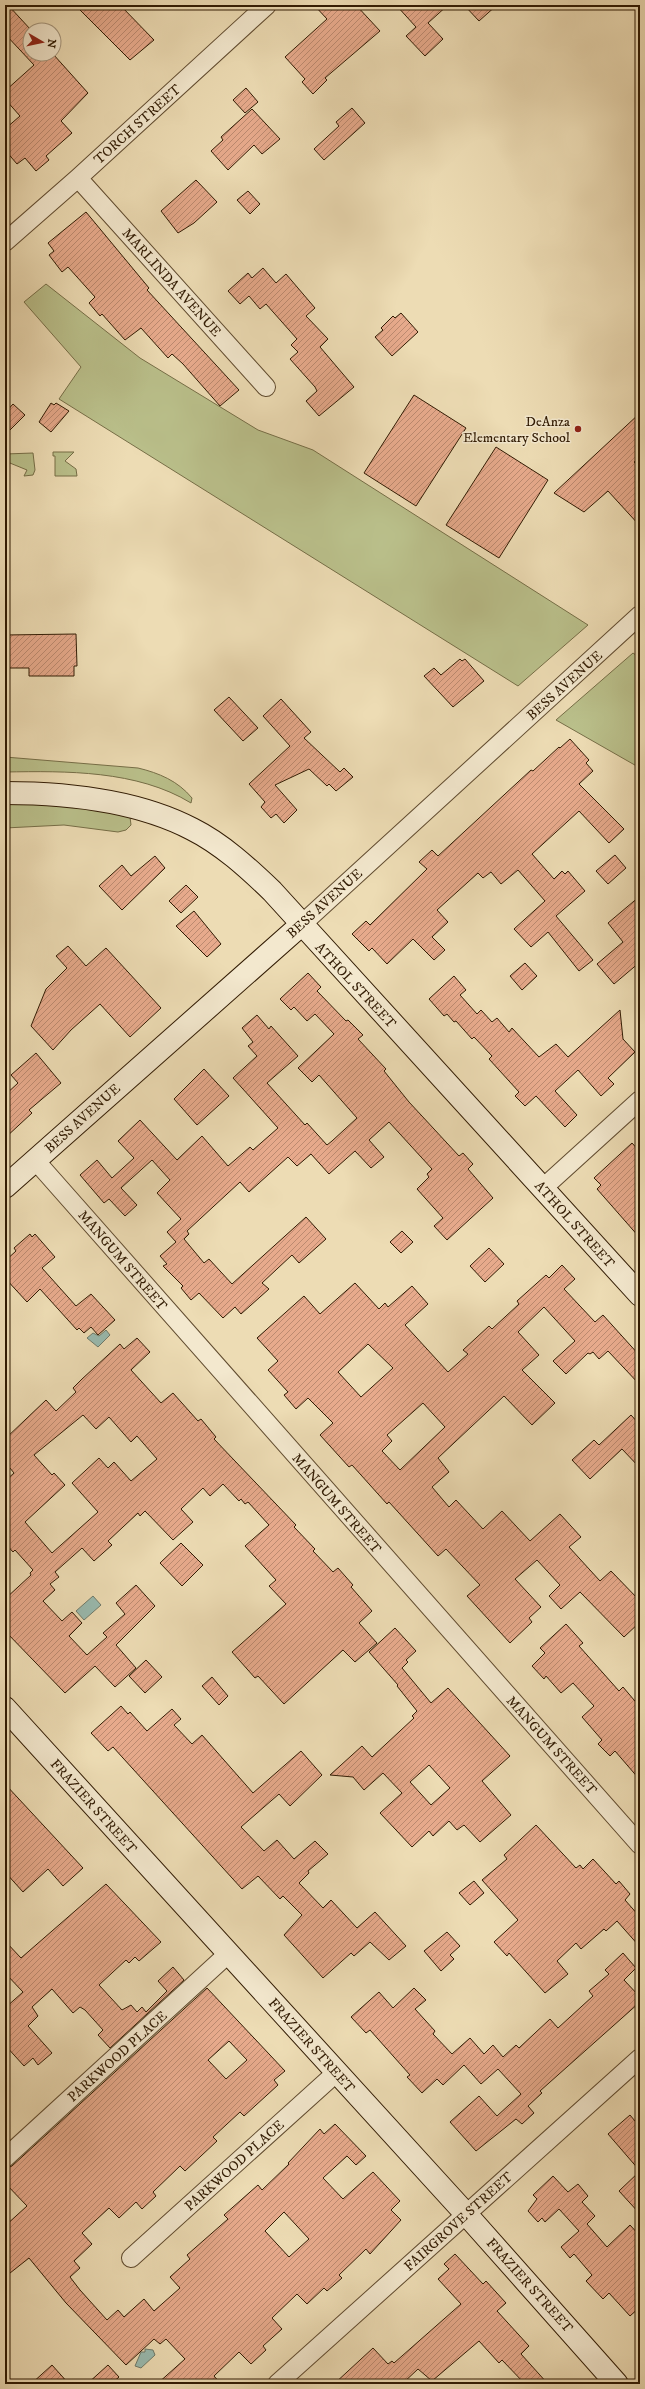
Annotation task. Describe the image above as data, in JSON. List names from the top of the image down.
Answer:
{
  "streets": {
    "street": [
      "TORCH STREET",
      "MARLINDA AVENUE",
      "BESS AVENUE",
      "ATHOL STREET",
      "MANGUM STREET",
      "FRAZIER STREET",
      "PARKWOOD PLACE",
      "FAIRGROVE STREET"
    ]
  },
  "crossings": [
    ["TORCH STREET", "MARLINDA AVENUE"],
    ["BESS AVENUE", "ATHOL STREET"],
    ["BESS AVENUE", "MANGUM STREET"],
    ["FRAZIER STREET", "PARKWOOD PLACE"],
    ["FRAZIER STREET", "FAIRGROVE STREET"]
  ],
  "places": ["DeAnza Elementary School"],
  "north": "right"
}
